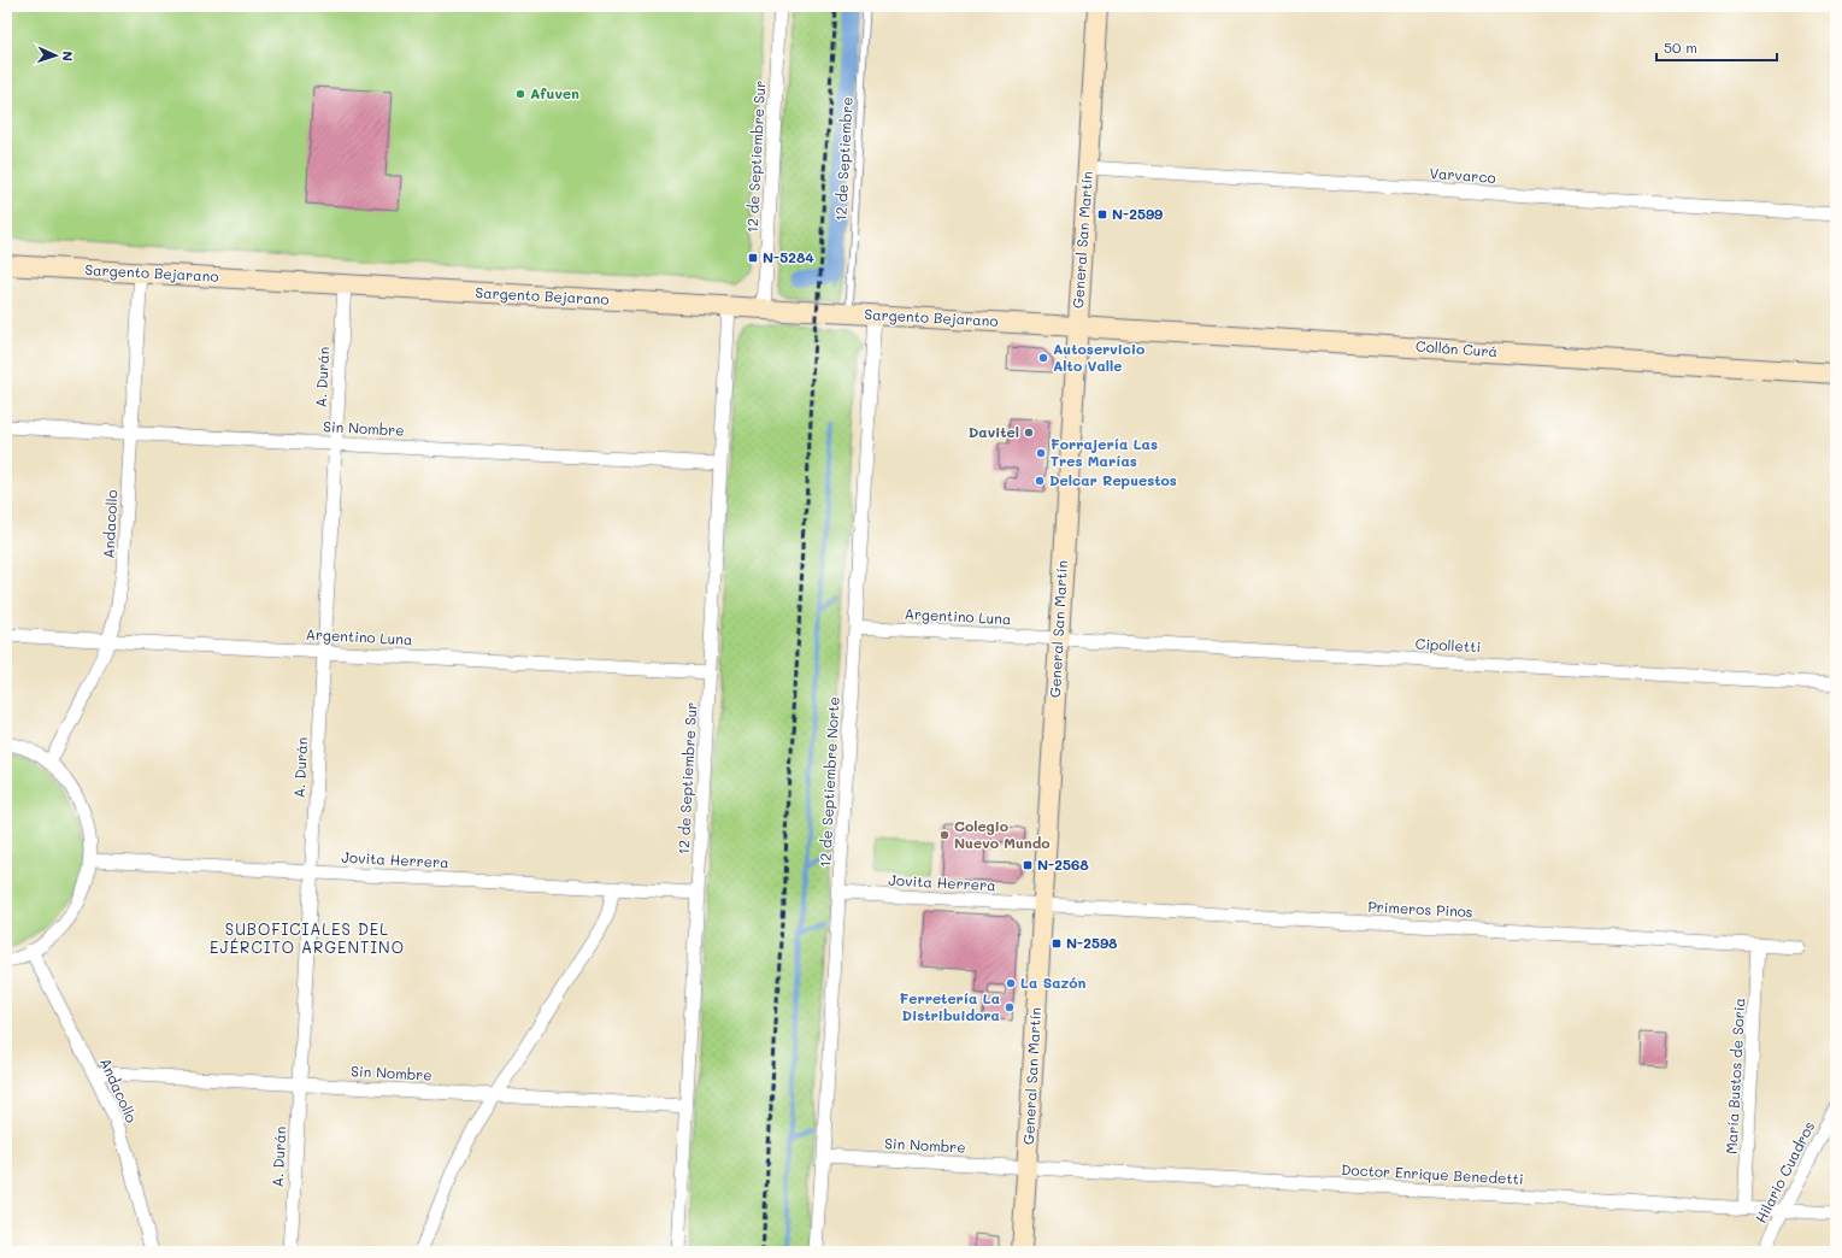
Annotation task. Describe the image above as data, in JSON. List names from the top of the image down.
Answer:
{
  "streets": {
    "main road": ["General San Martín", "Sargento Bejarano", "Collón Curá"],
    "street": [
      "12 de Septiembre Sur",
      "Varvarco",
      "A. Durán",
      "Sin Nombre",
      "Andacollo",
      "Argentino Luna",
      "Cipolletti",
      "12 de Septiembre Norte",
      "Jovita Herrera",
      "Primeros Pinos",
      "María Bustos de Soria",
      "Hilario Cuadros",
      "Doctor Enrique Benedetti"
    ],
    "lane": ["12 de Septiembre"]
  },
  "crossings": [
    ["12 de Septiembre Sur", "Sargento Bejarano"],
    ["12 de Septiembre Sur", "Sin Nombre"],
    ["12 de Septiembre Sur", "Argentino Luna"],
    ["12 de Septiembre Sur", "Jovita Herrera"],
    ["12 de Septiembre", "Sargento Bejarano"],
    ["Varvarco", "General San Martín"],
    ["General San Martín", "Sargento Bejarano"],
    ["General San Martín", "Collón Curá"],
    ["General San Martín", "Sin Nombre"],
    ["General San Martín", "Argentino Luna"],
    ["General San Martín", "Cipolletti"],
    ["General San Martín", "Jovita Herrera"],
    ["General San Martín", "Primeros Pinos"],
    ["General San Martín", "Doctor Enrique Benedetti"],
    ["Sargento Bejarano", "Collón Curá"],
    ["Sargento Bejarano", "A. Durán"],
    ["Sargento Bejarano", "Andacollo"],
    ["Sargento Bejarano", "12 de Septiembre Norte"],
    ["A. Durán", "Sin Nombre"],
    ["A. Durán", "Argentino Luna"],
    ["A. Durán", "Jovita Herrera"],
    ["Sin Nombre", "Andacollo"],
    ["Sin Nombre", "12 de Septiembre Norte"],
    ["Sin Nombre", "Doctor Enrique Benedetti"],
    ["Andacollo", "Argentino Luna"],
    ["Argentino Luna", "Cipolletti"],
    ["Argentino Luna", "12 de Septiembre Norte"],
    ["12 de Septiembre Norte", "Jovita Herrera"],
    ["Jovita Herrera", "Primeros Pinos"],
    ["Primeros Pinos", "María Bustos de Soria"],
    ["María Bustos de Soria", "Doctor Enrique Benedetti"],
    ["Hilario Cuadros", "Doctor Enrique Benedetti"]
  ],
  "districts": ["SUBOFICIALES DEL EJÉRCITO ARGENTINO"],
  "places": {
    "other": [
      "Afuven",
      "Autoservicio Alto Valle",
      "Davitel",
      "Forrajería Las Tres Marías",
      "Delcar Repuestos",
      "Colegio Nuevo Mundo",
      "La Sazón",
      "Ferretería La Distribuidora"
    ],
    "transit": [
      "N-2599",
      "N-5284",
      "N-2568",
      "N-2598"
    ]
  },
  "scale_bar": "50 m",
  "north": "right"
}
